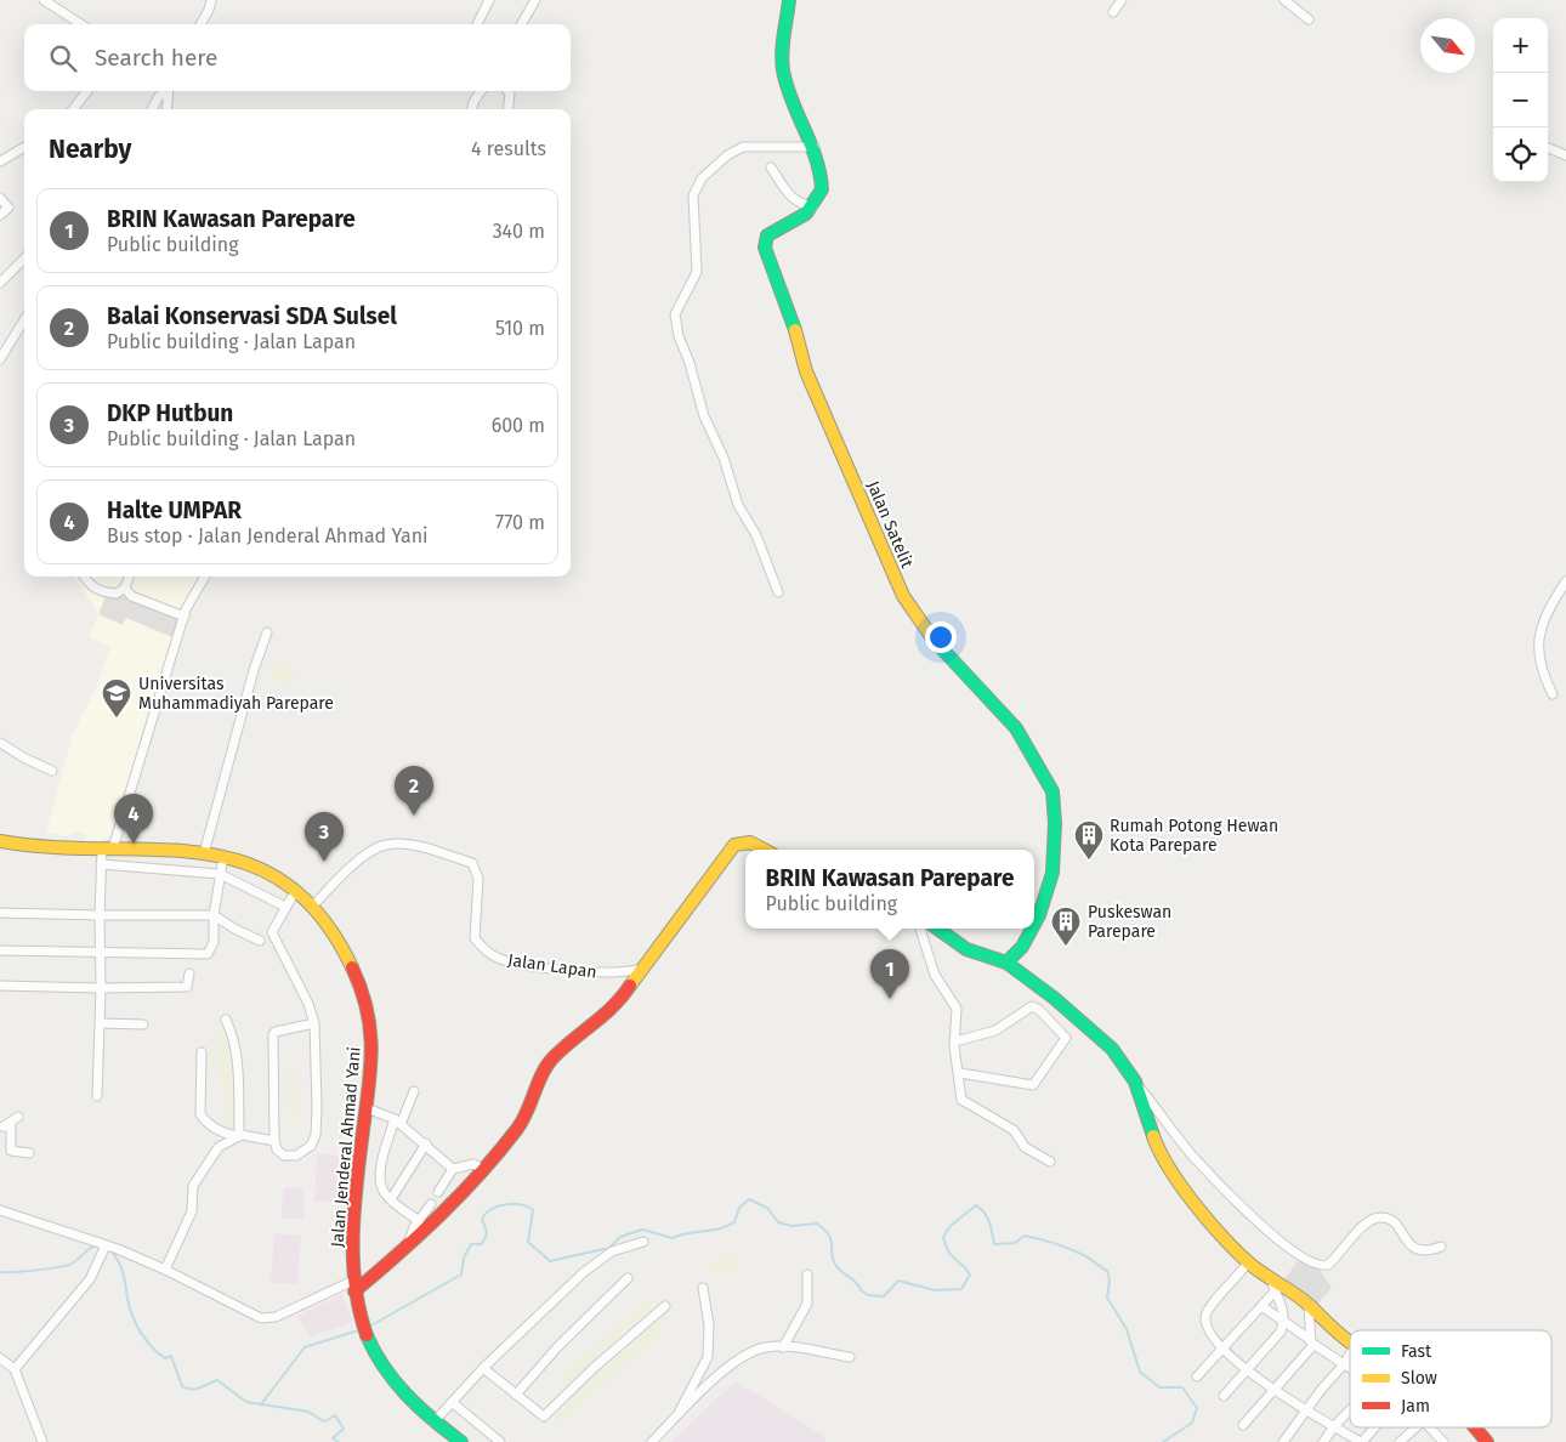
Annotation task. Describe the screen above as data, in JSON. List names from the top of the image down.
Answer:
{
  "streets": {
    "main road": ["Jalan Satelit", "Jalan Jenderal Ahmad Yani"],
    "street": ["Jalan Lapan"]
  },
  "crossings": [
    ["Jalan Lapan", "Jalan Jenderal Ahmad Yani"]
  ],
  "places": {
    "school or university": ["Universitas Muhammadiyah Parepare"],
    "building": ["Rumah Potong Hewan Kota Parepare", "Puskeswan Parepare"]
  },
  "legend": ["Fast", "Slow", "Jam"],
  "north": "bottom right",
  "page": {
    "map_buttons": ["+", "−"],
    "search": "Search here",
    "heading": ["Nearby", "4 results"],
    "list": [
      {
        "mark": "1",
        "name": "BRIN Kawasan Parepare",
        "note": "Public building",
        "value": "340 m"
      },
      {
        "mark": "2",
        "name": "Balai Konservasi SDA Sulsel",
        "note": "Public building · Jalan Lapan",
        "value": "510 m"
      },
      {
        "mark": "3",
        "name": "DKP Hutbun",
        "note": "Public building · Jalan Lapan",
        "value": "600 m"
      },
      {
        "mark": "4",
        "name": "Halte UMPAR",
        "note": "Bus stop · Jalan Jenderal Ahmad Yani",
        "value": "770 m"
      }
    ],
    "pins": [
      "2",
      "4",
      "3",
      "1"
    ],
    "popup": ["BRIN Kawasan Parepare", "Public building"]
  }
}
